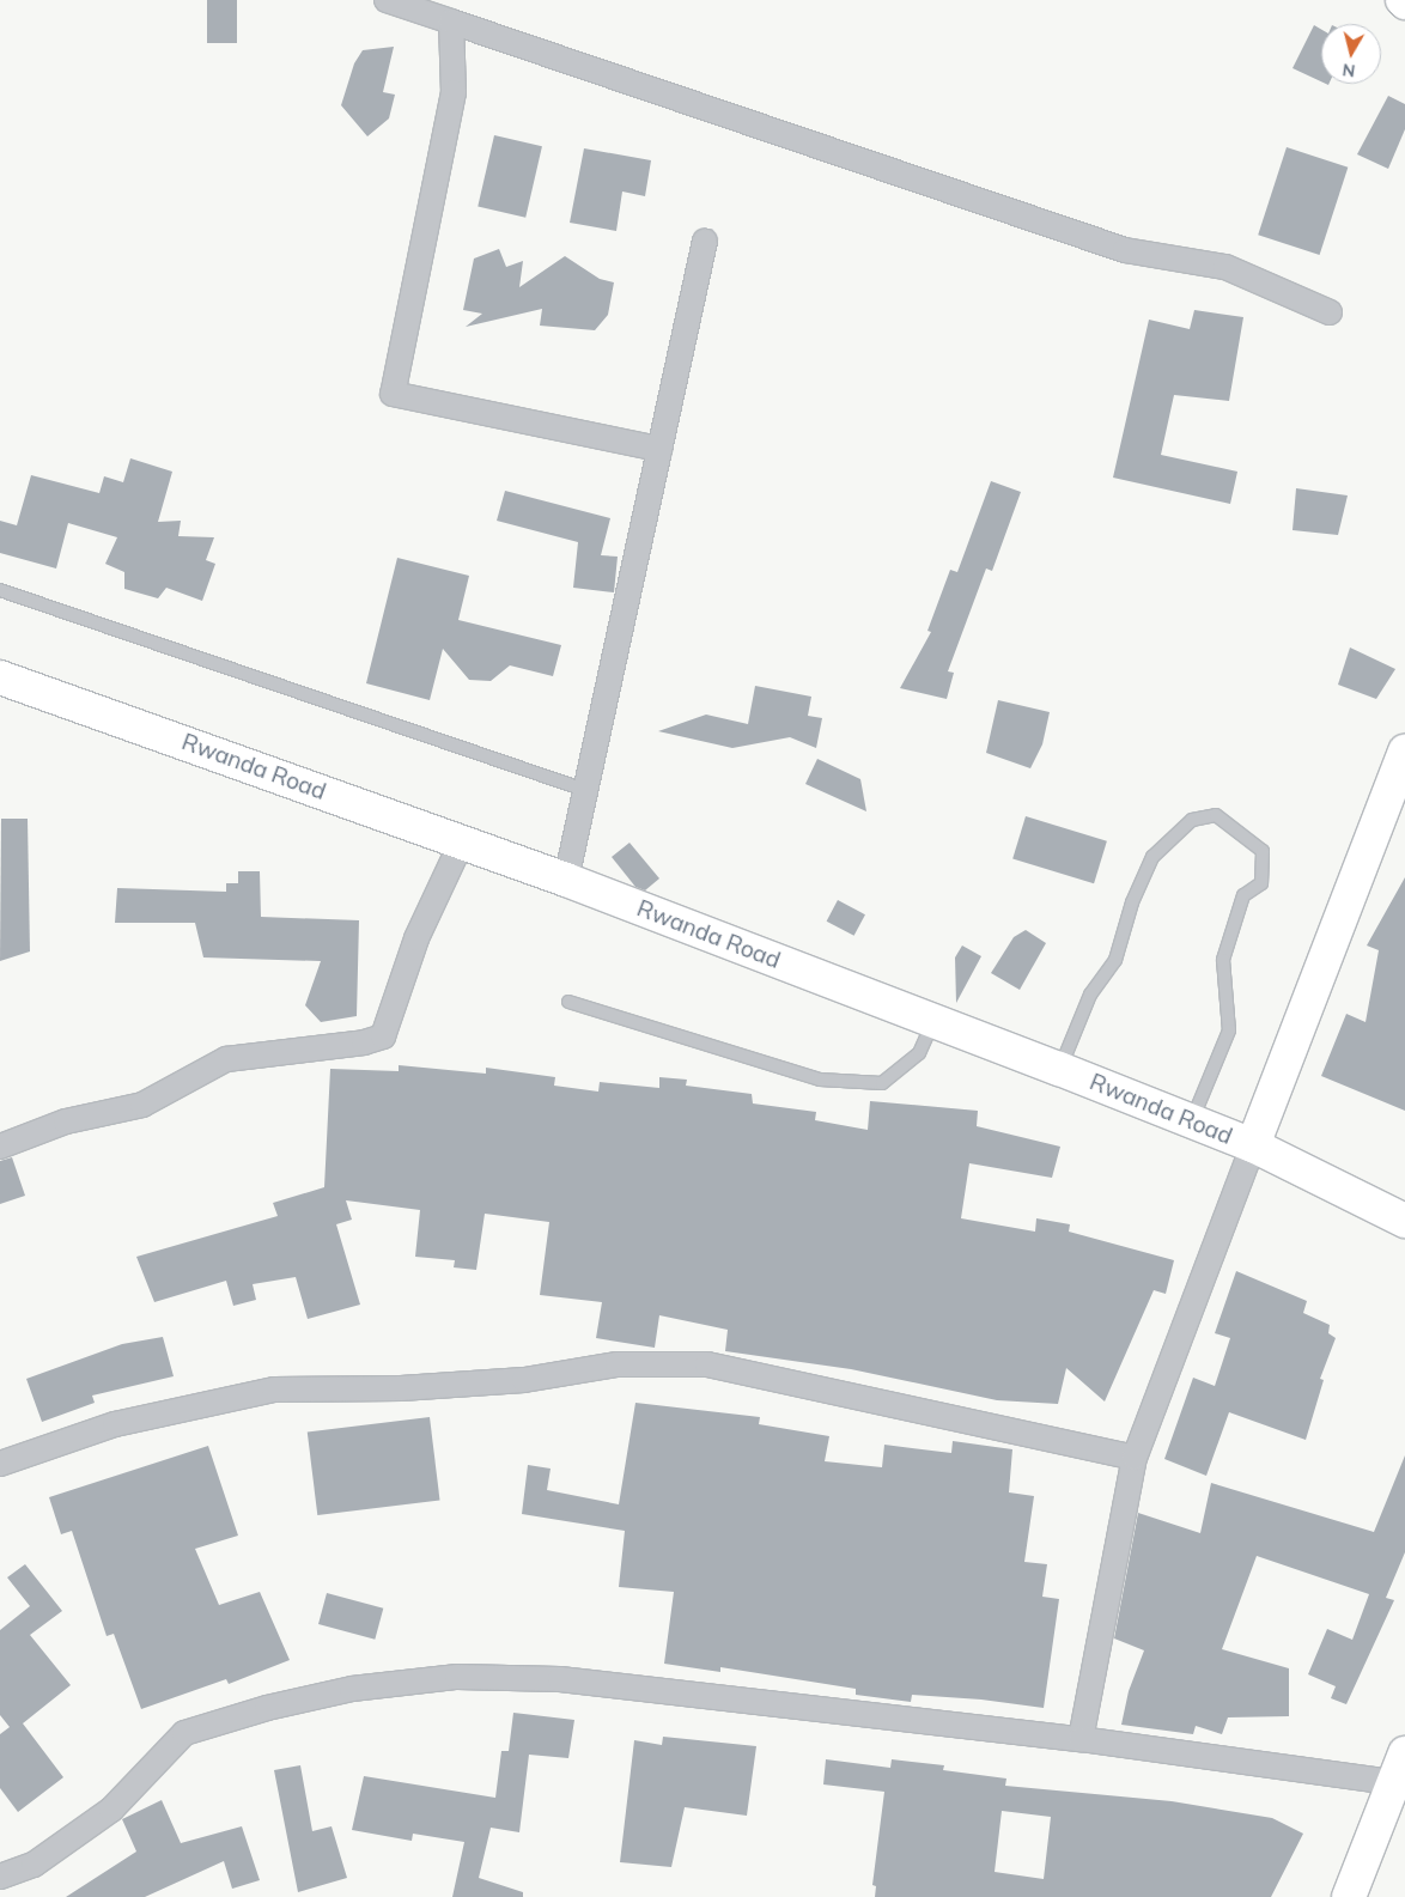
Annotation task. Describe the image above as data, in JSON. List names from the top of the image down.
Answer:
{
  "streets": {
    "main road": ["Rwanda Road"]
  },
  "north": "bottom"
}
